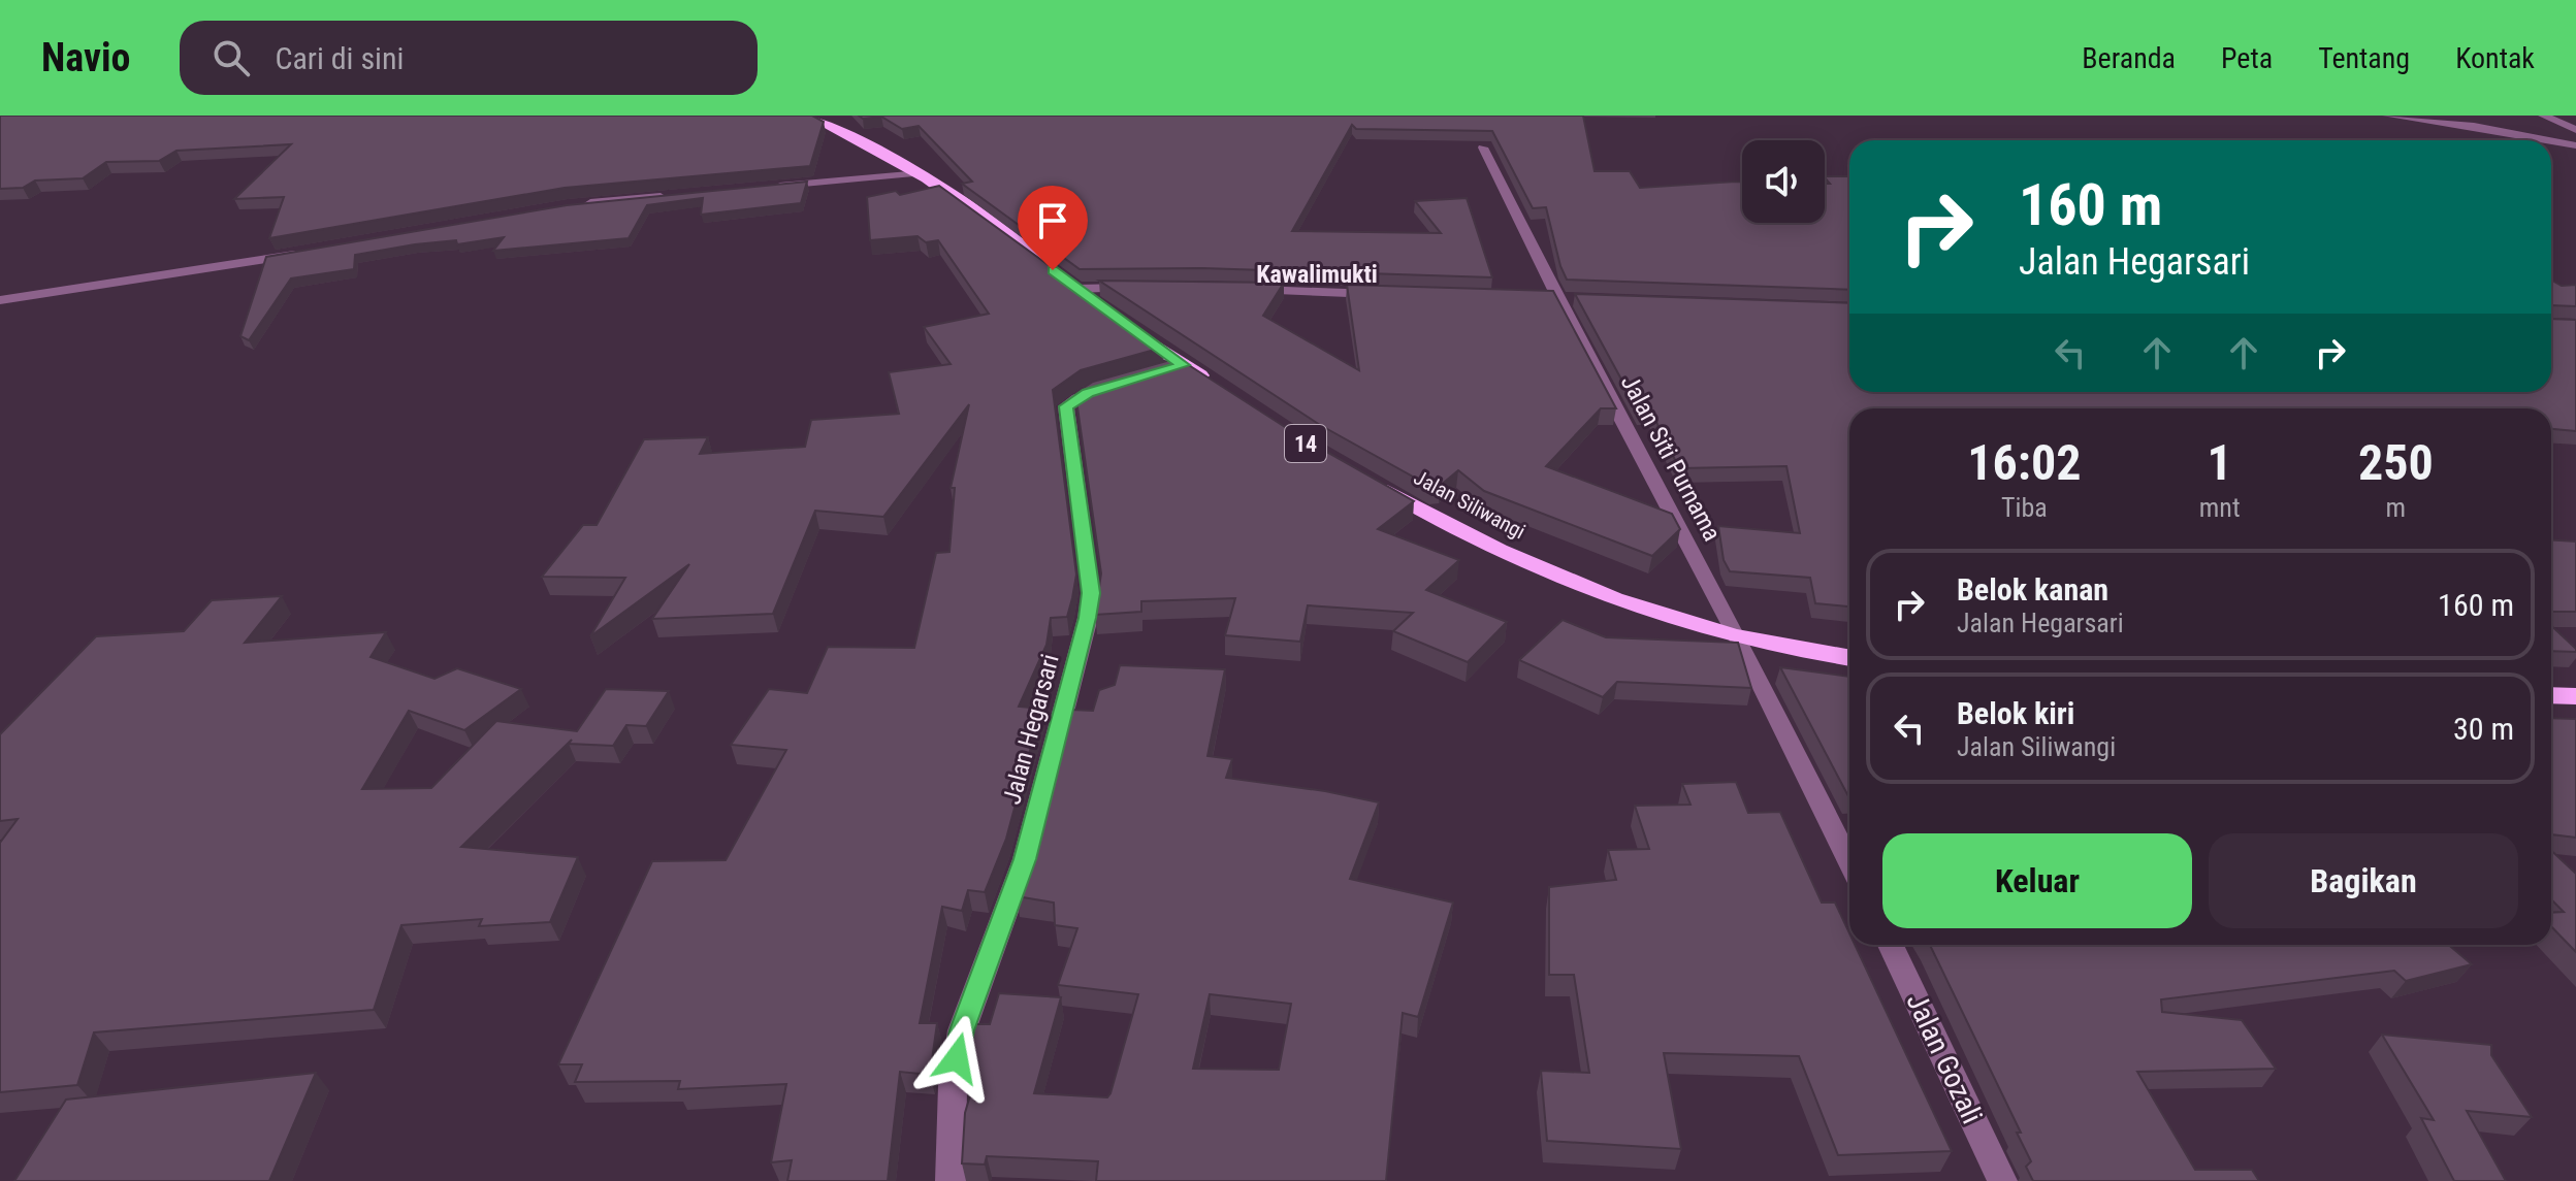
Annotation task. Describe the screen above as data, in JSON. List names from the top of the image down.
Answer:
{
  "streets": {
    "highway": ["Jalan Siliwangi"],
    "street": ["Jalan Siti Purnama", "Jalan Hegarsari", "Jalan Gozali"]
  },
  "crossings": [
    ["Jalan Siti Purnama", "Jalan Siliwangi"]
  ],
  "districts": ["Kawalimukti"],
  "page": {
    "header": "Navio",
    "search": "Cari di sini",
    "nav": [
      "Beranda",
      "Peta",
      "Tentang",
      "Kontak"
    ],
    "turn": ["160 m", "Jalan Hegarsari"],
    "eta": [
      "16:02",
      "Tiba",
      "1",
      "mnt",
      "250",
      "m"
    ],
    "list": [
      {
        "name": "Belok kanan",
        "note": "Jalan Hegarsari",
        "value": "160 m"
      },
      {
        "name": "Belok kiri",
        "note": "Jalan Siliwangi",
        "value": "30 m"
      }
    ],
    "buttons": ["Keluar", "Bagikan"]
  }
}
